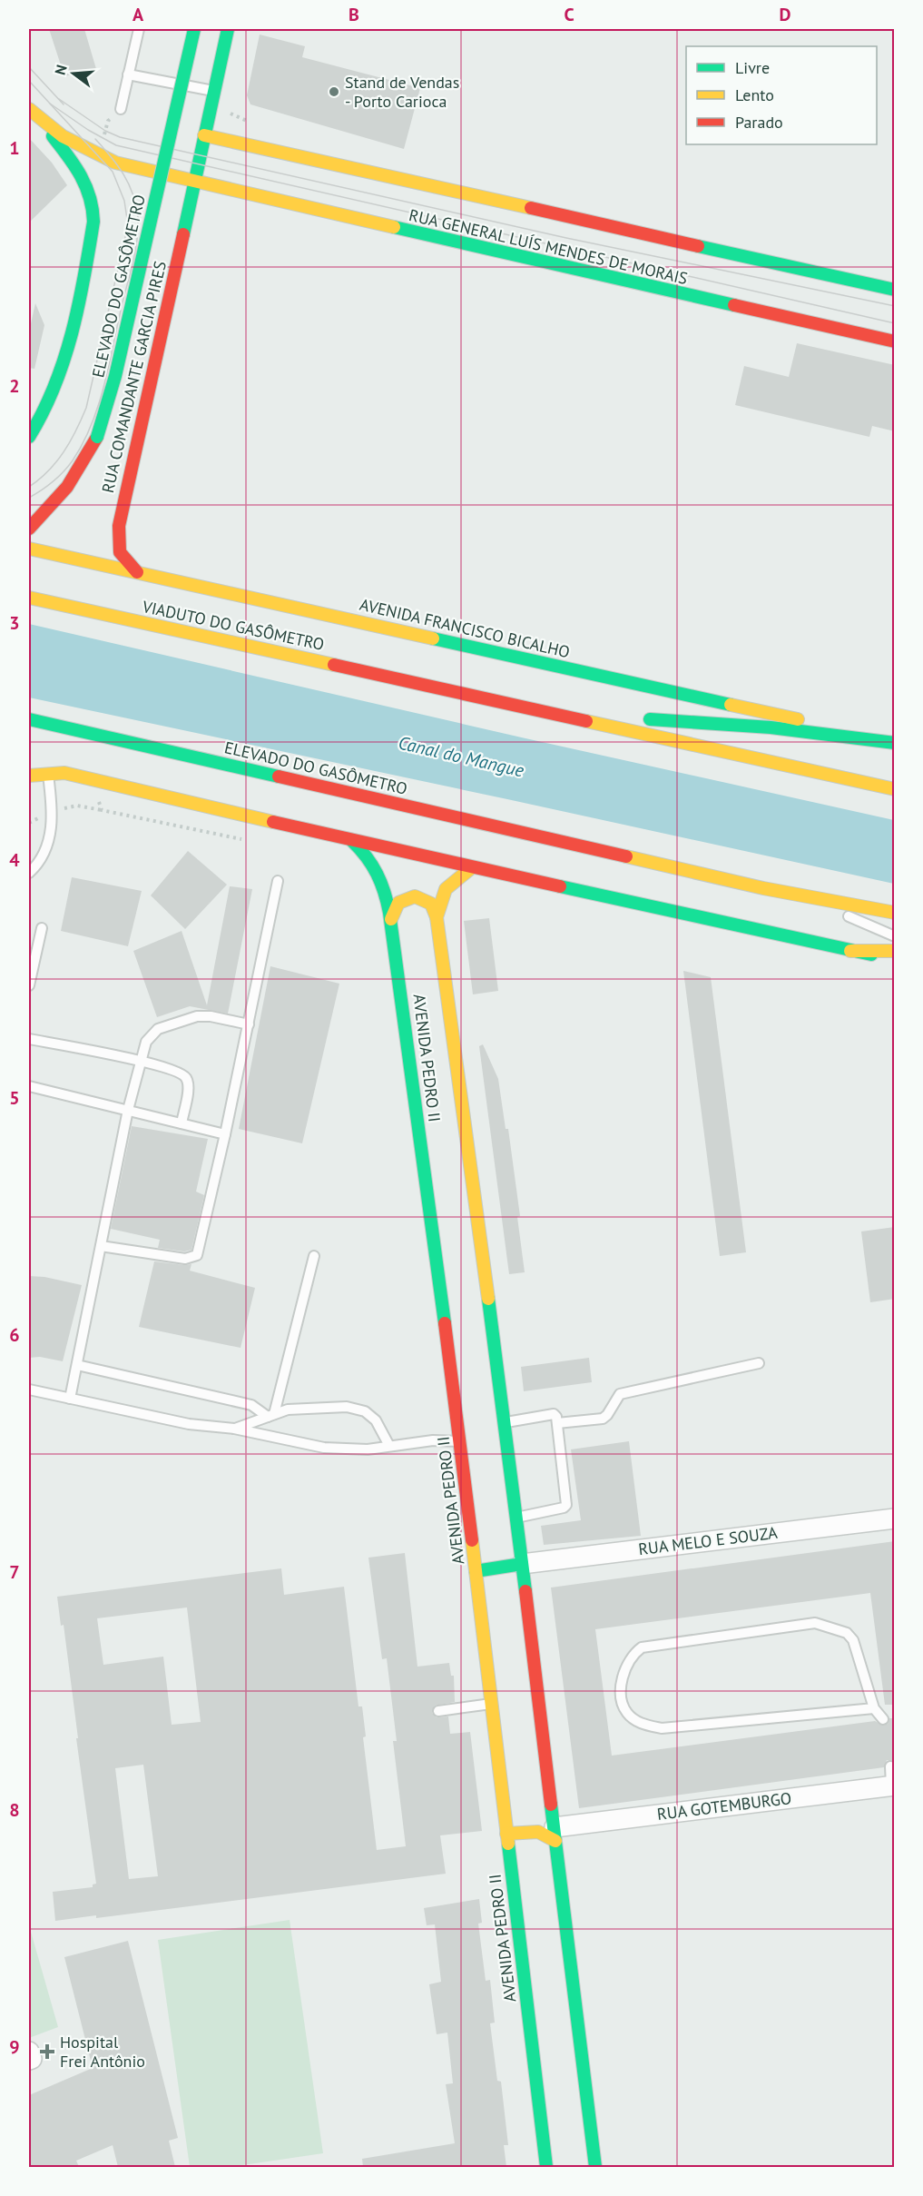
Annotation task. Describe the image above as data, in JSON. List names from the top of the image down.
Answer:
{
  "streets": {
    "main road": [
      "RUA GENERAL LUÍS MENDES DE MORAIS",
      "ELEVADO DO GASÔMETRO",
      "RUA COMANDANTE GARCIA PIRES",
      "VIADUTO DO GASÔMETRO",
      "AVENIDA FRANCISCO BICALHO",
      "AVENIDA PEDRO II"
    ],
    "street": ["RUA MELO E SOUZA", "RUA GOTEMBURGO"]
  },
  "crossings": [
    ["RUA GENERAL LUÍS MENDES DE MORAIS", "RUA COMANDANTE GARCIA PIRES"],
    ["RUA COMANDANTE GARCIA PIRES", "AVENIDA FRANCISCO BICALHO"],
    ["AVENIDA PEDRO II", "RUA MELO E SOUZA"],
    ["AVENIDA PEDRO II", "RUA GOTEMBURGO"]
  ],
  "water": ["Canal do Mangue"],
  "places": {
    "other": ["Stand de Vendas - Porto Carioca"],
    "health": ["Hospital Frei Antônio"]
  },
  "legend": ["Livre", "Lento", "Parado"],
  "north": "left",
  "grid": {
    "columns": [
      "A",
      "B",
      "C",
      "D"
    ],
    "rows": [
      "1",
      "2",
      "3",
      "4",
      "5",
      "6",
      "7",
      "8",
      "9"
    ]
  }
}
